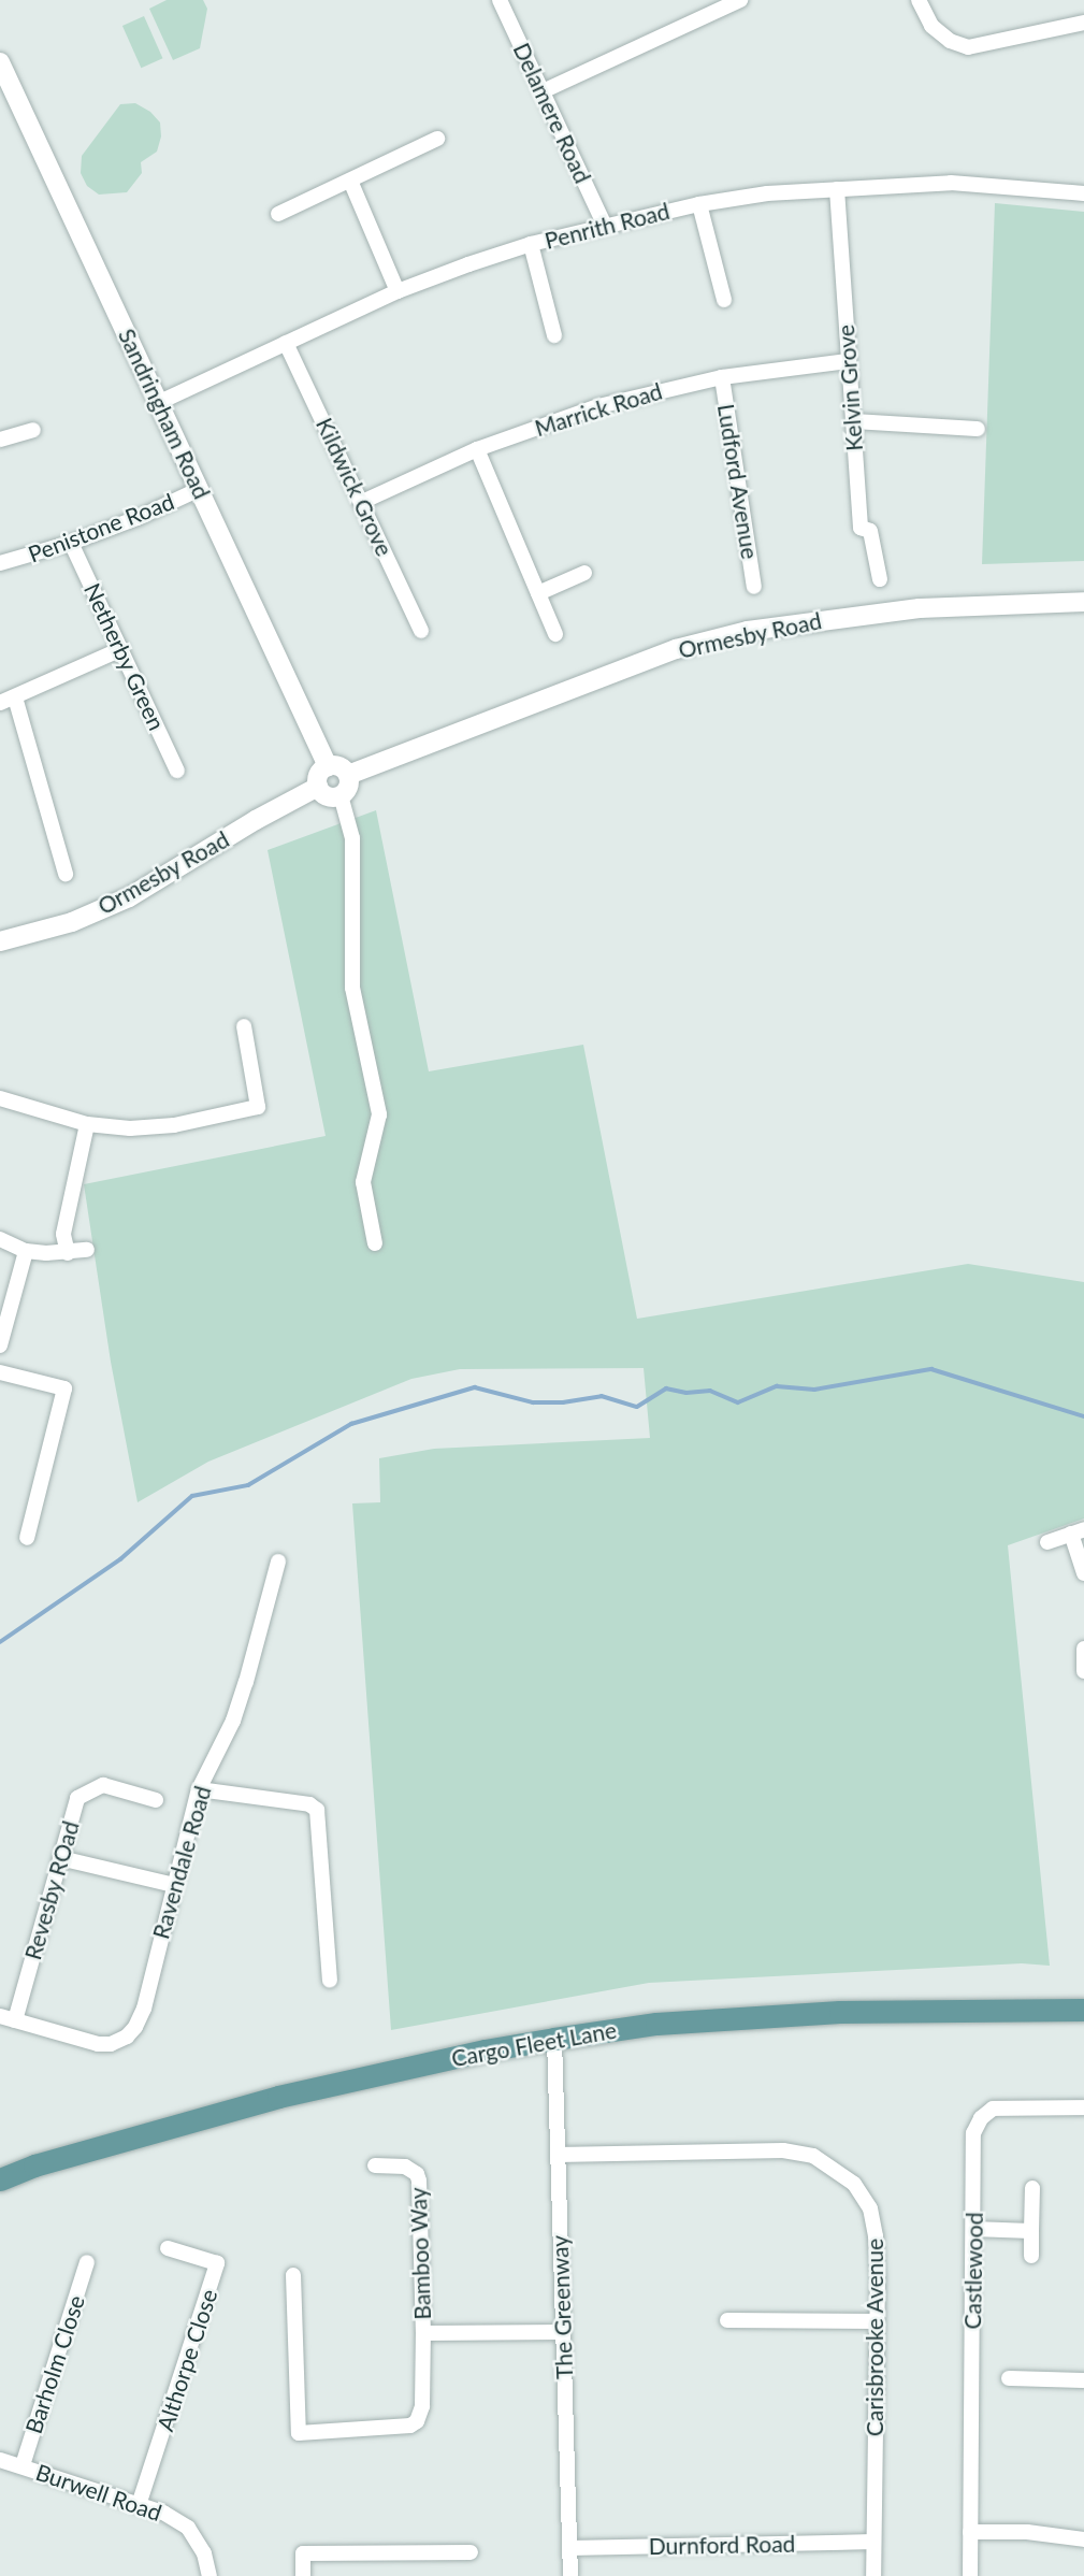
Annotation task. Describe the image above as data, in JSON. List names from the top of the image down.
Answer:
{
  "streets": {
    "main road": ["Cargo Fleet Lane"],
    "street": [
      "Delamere Road",
      "Penrith Road",
      "Kelvin Grove",
      "Marrick Road",
      "Sandringham Road",
      "Ludford Avenue",
      "Kildwick Grove",
      "Penistone Road",
      "Ormesby Road",
      "Netherby Green",
      "Ravendale Road",
      "Revesby ROad",
      "Bamboo Way",
      "Castlewood",
      "The Greenway",
      "Carisbrooke Avenue",
      "Althorpe Close",
      "Barholm Close",
      "Burwell Road",
      "Durnford Road"
    ]
  },
  "crossings": [
    ["Delamere Road", "Penrith Road"],
    ["Penrith Road", "Kelvin Grove"],
    ["Penrith Road", "Sandringham Road"],
    ["Penrith Road", "Kildwick Grove"],
    ["Kelvin Grove", "Marrick Road"],
    ["Marrick Road", "Ludford Avenue"],
    ["Marrick Road", "Kildwick Grove"],
    ["Sandringham Road", "Penistone Road"],
    ["Sandringham Road", "Ormesby Road"],
    ["Penistone Road", "Netherby Green"],
    ["Ravendale Road", "Revesby ROad"],
    ["Cargo Fleet Lane", "The Greenway"],
    ["Bamboo Way", "The Greenway"],
    ["The Greenway", "Carisbrooke Avenue"],
    ["The Greenway", "Durnford Road"],
    ["Carisbrooke Avenue", "Durnford Road"],
    ["Althorpe Close", "Burwell Road"],
    ["Barholm Close", "Burwell Road"]
  ]
}
